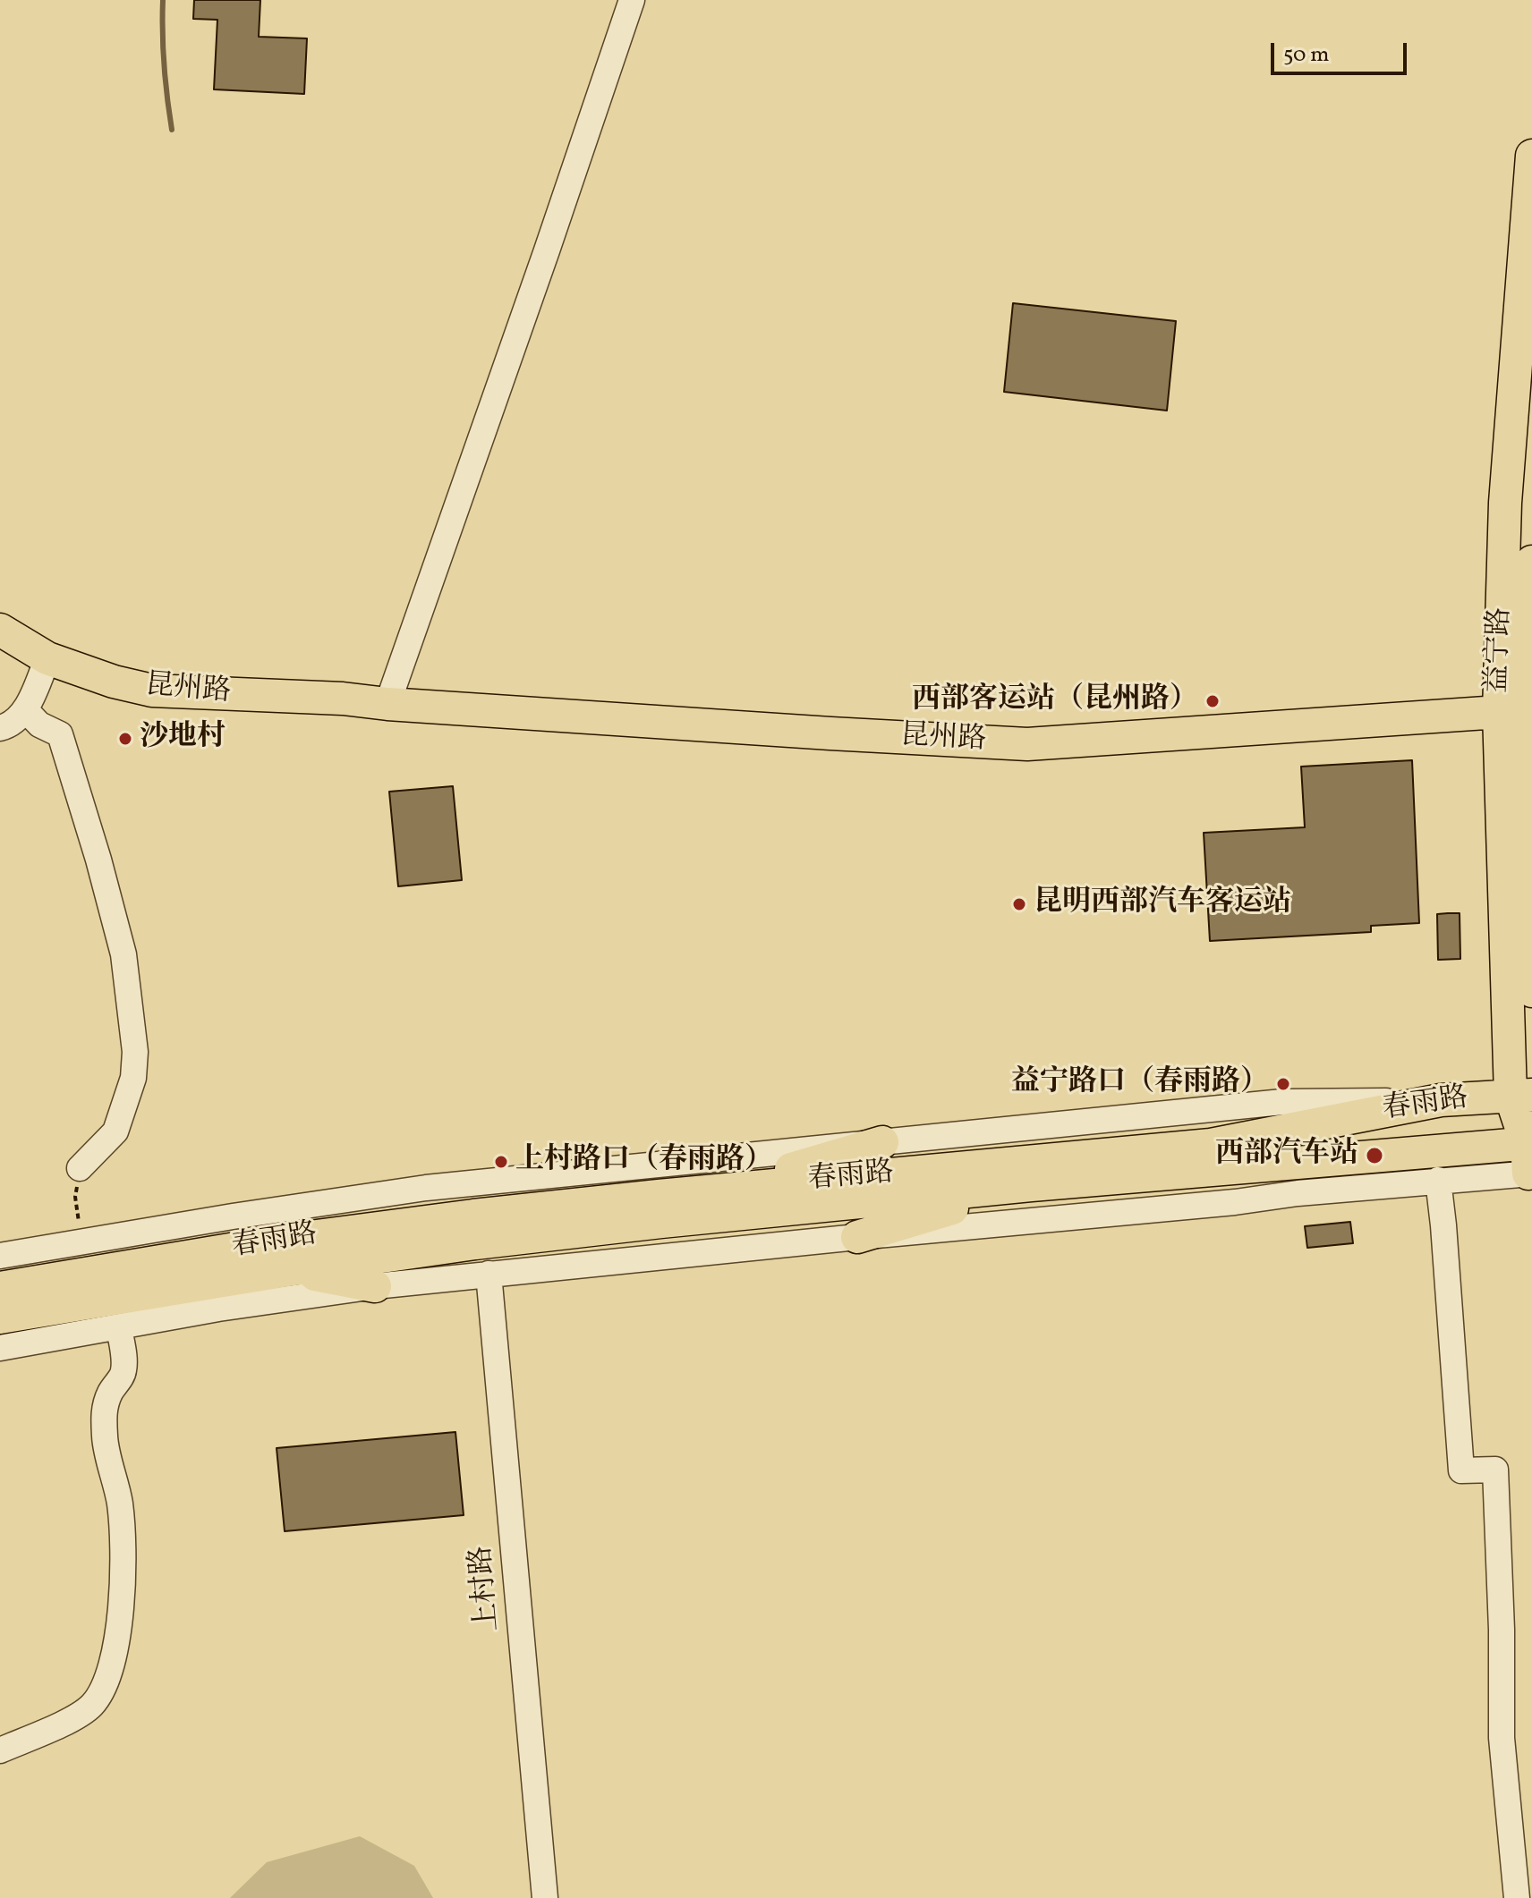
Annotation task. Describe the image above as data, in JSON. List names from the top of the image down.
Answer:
{
  "streets": {
    "main road": ["益宁路", "昆州路", "春雨路"],
    "street": ["上村路"]
  },
  "crossings": [
    ["益宁路", "昆州路"],
    ["益宁路", "春雨路"]
  ],
  "places": [
    "西部客运站（昆州路）",
    "沙地村",
    "昆明西部汽车客运站",
    "益宁路口（春雨路）",
    "西部汽车站",
    "上村路口（春雨路）"
  ],
  "scale_bar": "50 m"
}
